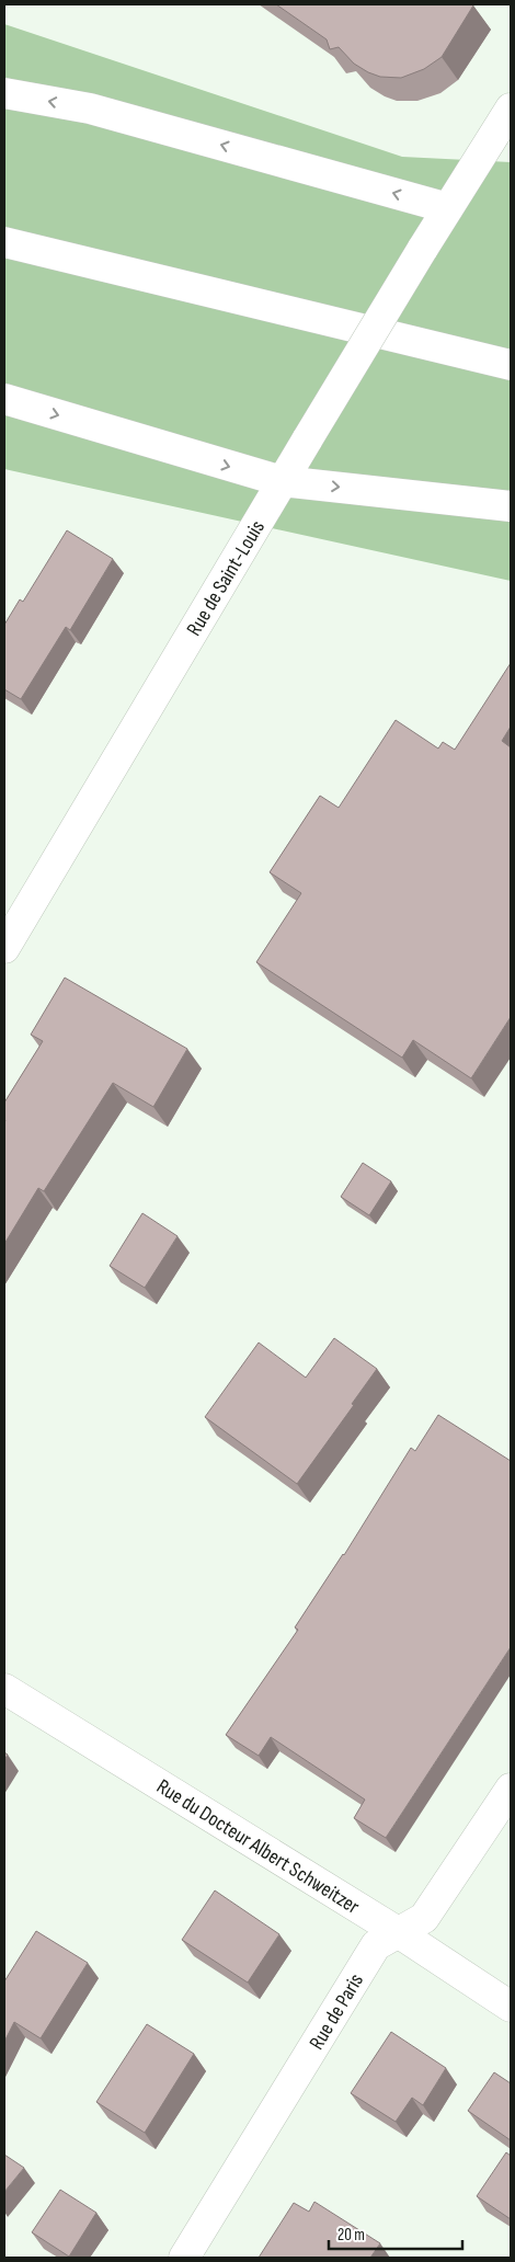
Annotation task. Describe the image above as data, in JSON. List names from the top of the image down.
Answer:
{
  "streets": {
    "main road": ["Rue de Saint-Louis", "Rue du Docteur Albert Schweitzer", "Rue de Paris"]
  },
  "crossings": [
    ["Rue du Docteur Albert Schweitzer", "Rue de Paris"]
  ],
  "scale_bar": "20 m"
}
